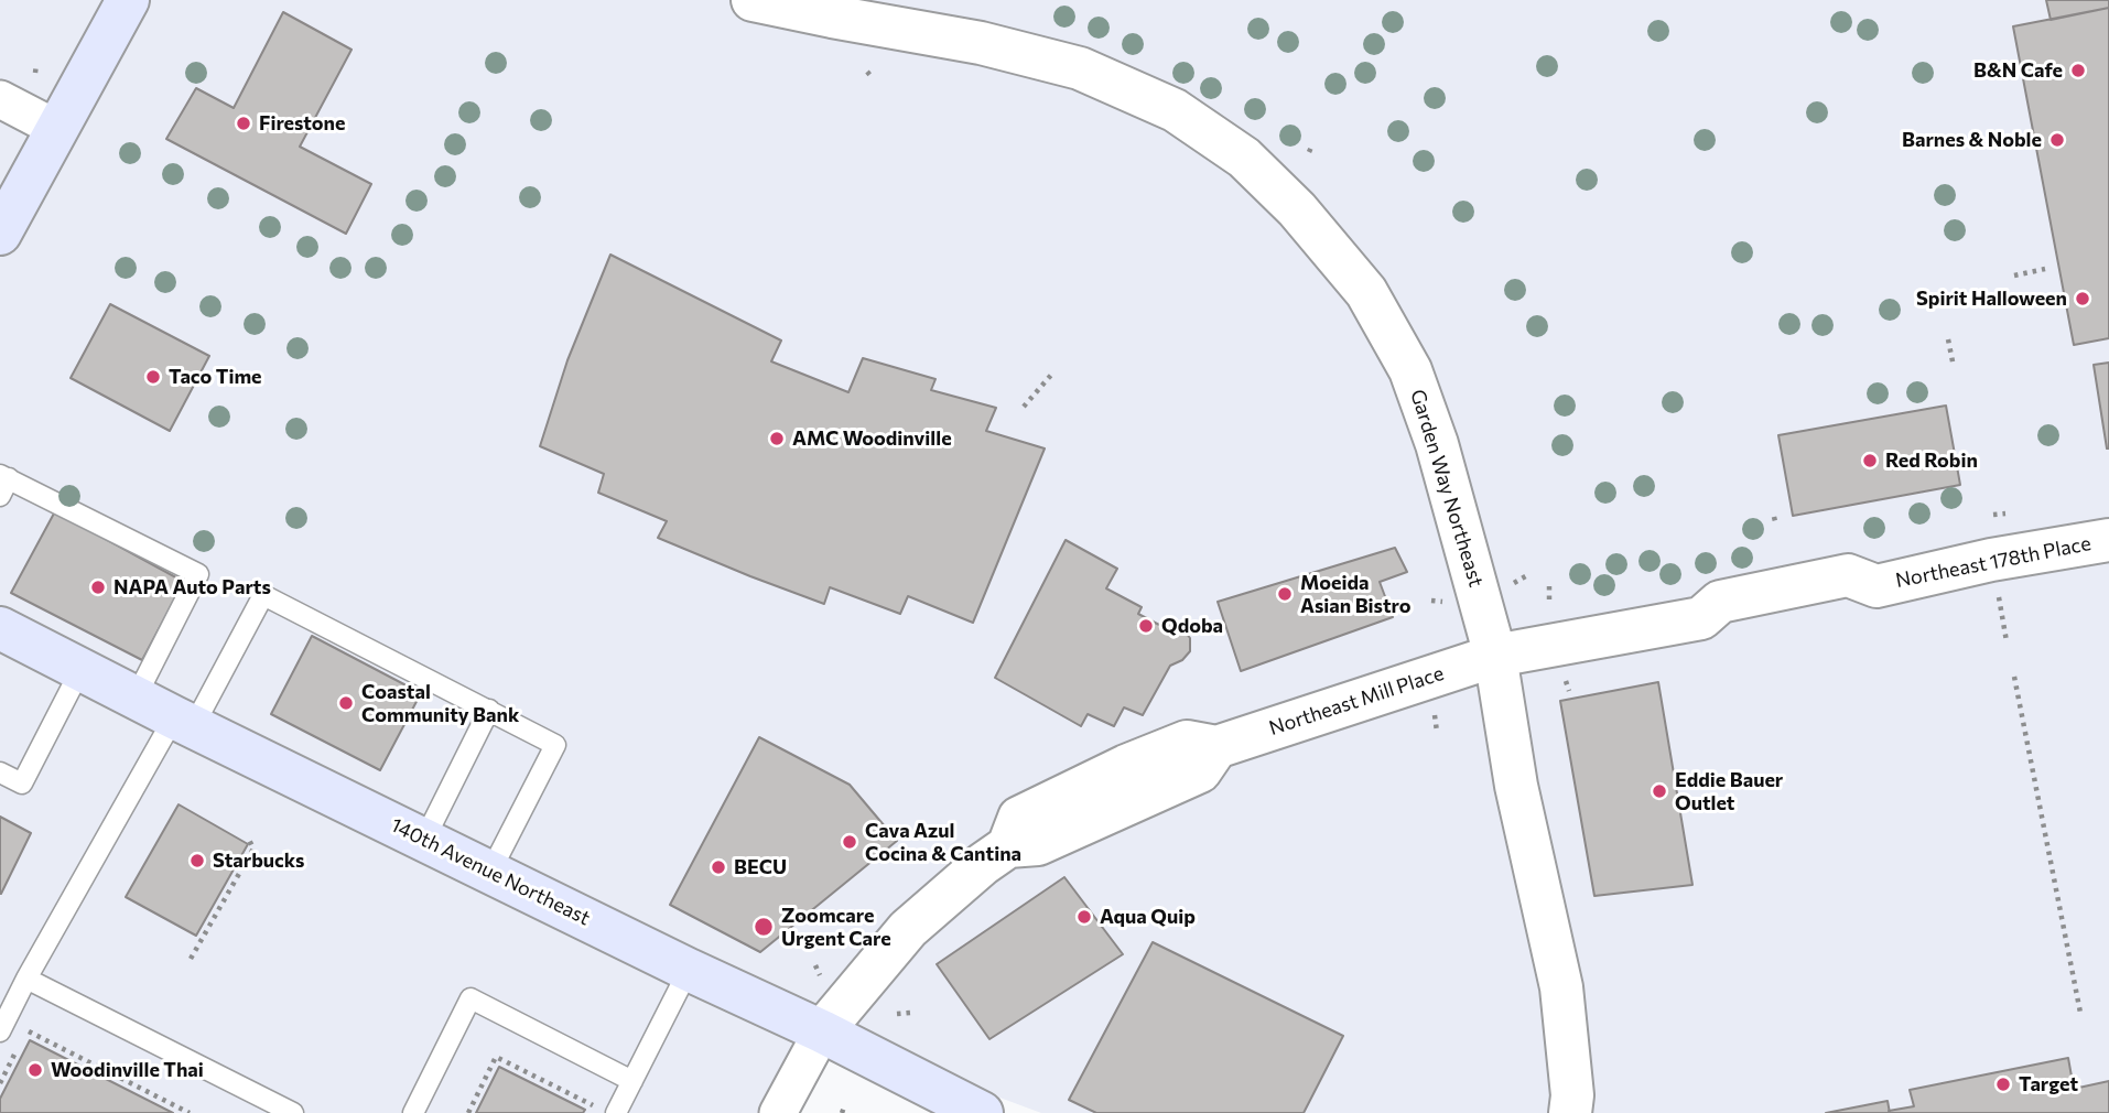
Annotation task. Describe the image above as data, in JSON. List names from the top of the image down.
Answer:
{
  "streets": {
    "main road": ["140th Avenue Northeast"],
    "street": ["Garden Way Northeast", "Northeast 178th Place", "Northeast Mill Place"]
  },
  "crossings": [
    ["Garden Way Northeast", "Northeast 178th Place"],
    ["Garden Way Northeast", "Northeast Mill Place"],
    ["Northeast 178th Place", "Northeast Mill Place"],
    ["Northeast Mill Place", "140th Avenue Northeast"]
  ],
  "places": [
    "B&N Cafe",
    "Firestone",
    "Barnes & Noble",
    "Spirit Halloween",
    "Taco Time",
    "AMC Woodinville",
    "Red Robin",
    "NAPA Auto Parts",
    "Moeida Asian Bistro",
    "Qdoba",
    "Coastal Community Bank",
    "Eddie Bauer Outlet",
    "Cava Azul Cocina & Cantina",
    "Starbucks",
    "BECU",
    "Aqua Quip",
    "Zoomcare Urgent Care",
    "Woodinville Thai",
    "Target"
  ]
}
